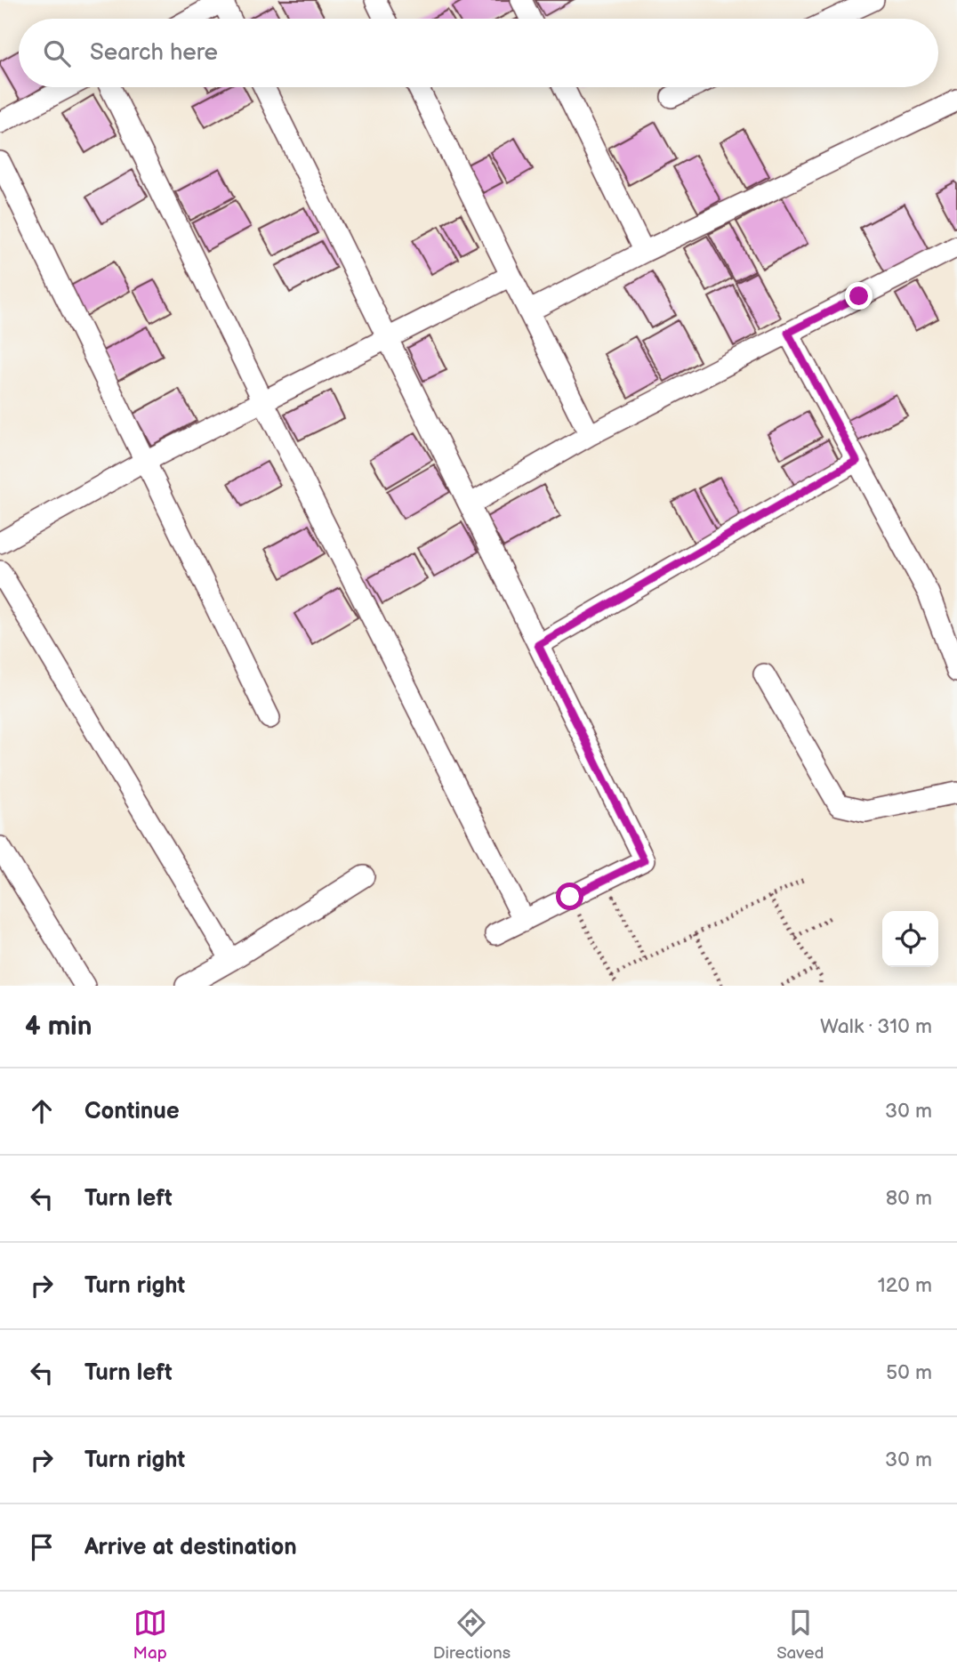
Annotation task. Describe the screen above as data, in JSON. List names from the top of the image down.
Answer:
{
  "page": {
    "search": "Search here",
    "heading": ["4 min", "Walk · 310 m"],
    "list": [
      ["Continue", "30 m"],
      ["Turn left", "80 m"],
      ["Turn right", "120 m"],
      ["Turn left", "50 m"],
      ["Turn right", "30 m"],
      "Arrive at destination"
    ],
    "nav": ["Map", "Directions", "Saved"]
  }
}
